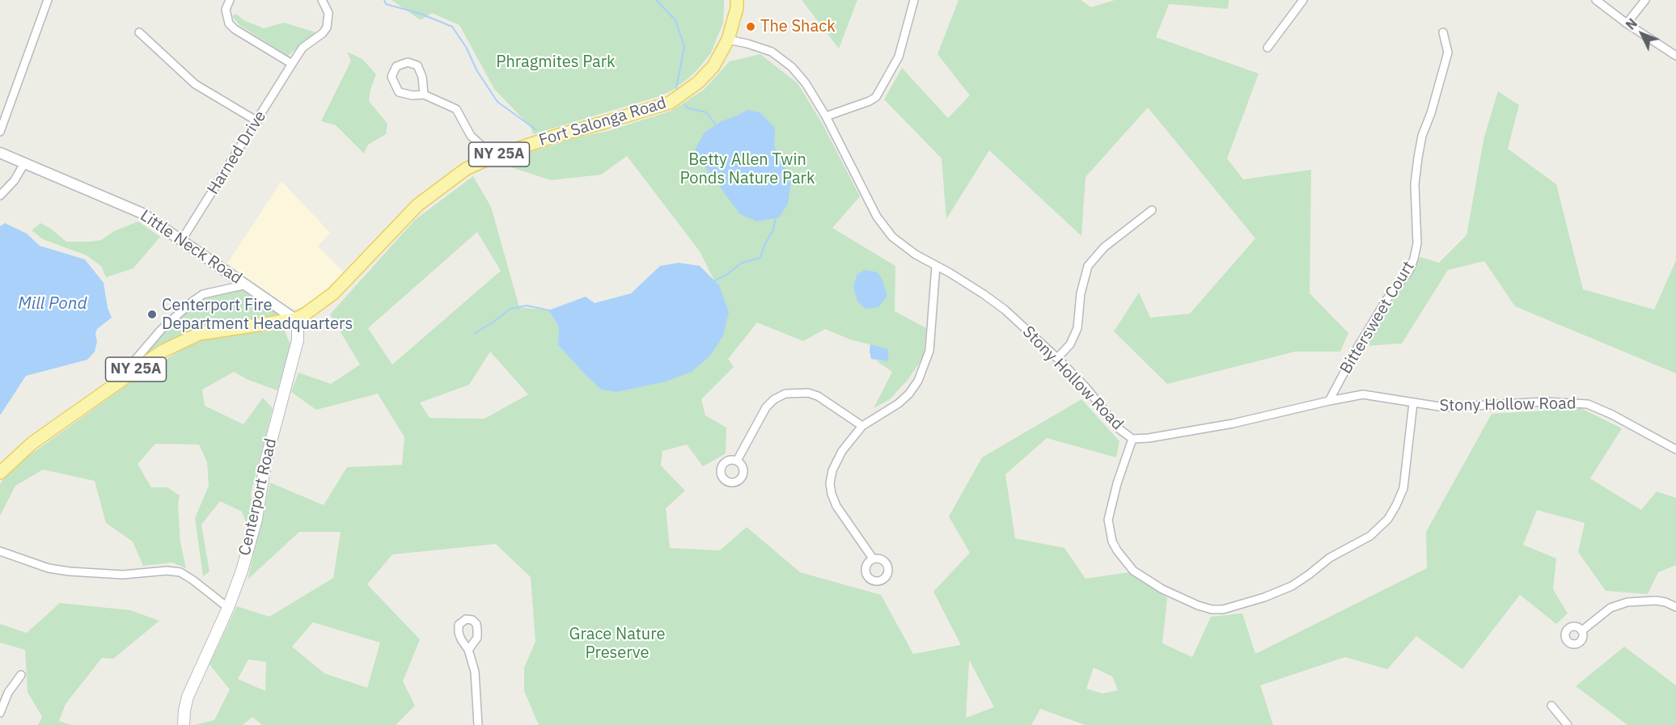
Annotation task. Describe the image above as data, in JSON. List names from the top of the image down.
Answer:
{
  "streets": {
    "main road": ["Fort Salonga Road", "NY 25A", "Centerport Road"],
    "street": [
      "Harned Drive",
      "Little Neck Road",
      "Bittersweet Court",
      "Stony Hollow Road"
    ]
  },
  "crossings": [
    ["Fort Salonga Road", "NY 25A"],
    ["Fort Salonga Road", "Little Neck Road"],
    ["Fort Salonga Road", "Stony Hollow Road"],
    ["Fort Salonga Road", "Centerport Road"],
    ["Harned Drive", "Little Neck Road"],
    ["NY 25A", "Little Neck Road"],
    ["NY 25A", "Centerport Road"],
    ["Little Neck Road", "Centerport Road"],
    ["Bittersweet Court", "Stony Hollow Road"]
  ],
  "water": ["Mill Pond"],
  "parks": ["Phragmites Park", "Betty Allen Twin Ponds Nature Park", "Grace Nature Preserve"],
  "places": ["The Shack", "Centerport Fire Department Headquarters"],
  "north": "top left"
}
